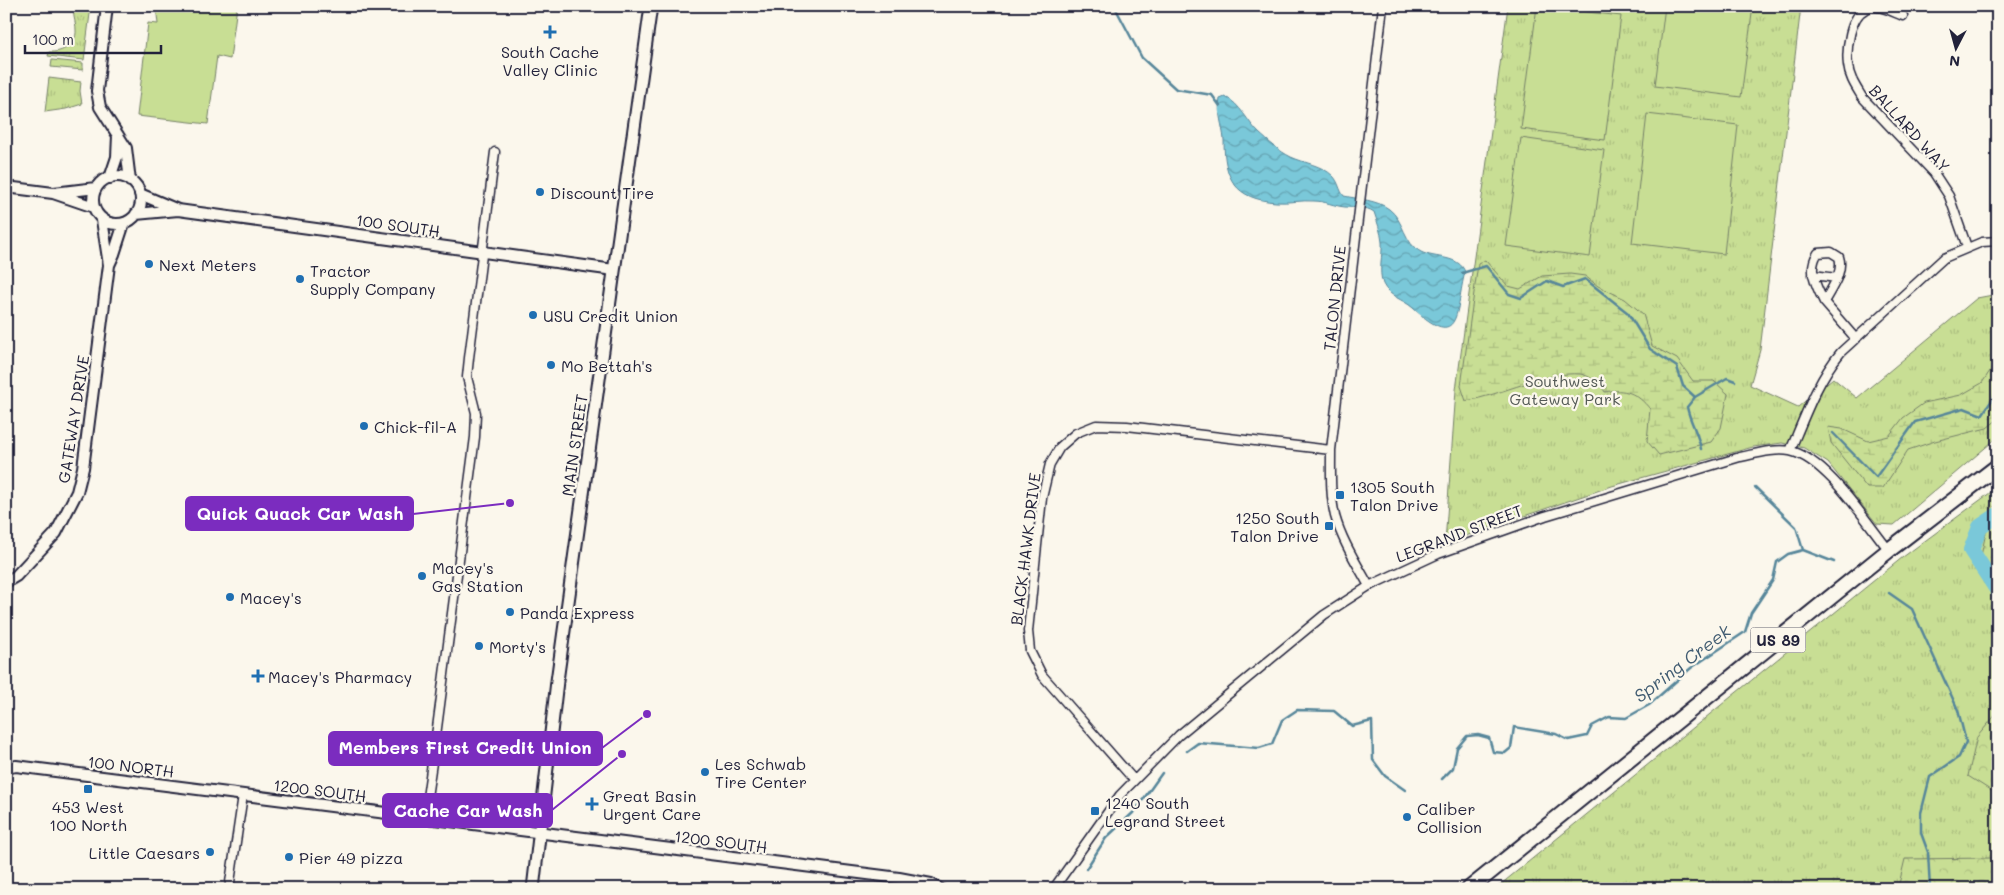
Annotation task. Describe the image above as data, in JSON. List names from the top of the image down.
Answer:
{
  "streets": {
    "highway": ["US 89"],
    "main road": ["MAIN STREET"],
    "street": [
      "BALLARD WAY",
      "100 SOUTH",
      "TALON DRIVE",
      "GATEWAY DRIVE",
      "LEGRAND STREET",
      "BLACK HAWK DRIVE",
      "100 NORTH",
      "1200 SOUTH"
    ]
  },
  "crossings": [
    ["100 SOUTH", "GATEWAY DRIVE"],
    ["100 SOUTH", "MAIN STREET"],
    ["TALON DRIVE", "LEGRAND STREET"],
    ["TALON DRIVE", "BLACK HAWK DRIVE"],
    ["MAIN STREET", "1200 SOUTH"],
    ["LEGRAND STREET", "BLACK HAWK DRIVE"],
    ["LEGRAND STREET", "US 89"],
    ["100 NORTH", "1200 SOUTH"]
  ],
  "water": ["Spring Creek"],
  "parks": ["Southwest Gateway Park"],
  "places": {
    "health": ["South Cache Valley Clinic", "Macey's Pharmacy", "Great Basin Urgent Care"],
    "other": [
      "Discount Tire",
      "Next Meters",
      "Tractor Supply Company",
      "USU Credit Union",
      "Mo Bettah's",
      "Chick-fil-A",
      "Quick Quack Car Wash",
      "Macey's Gas Station",
      "Macey's",
      "Panda Express",
      "Morty's",
      "Members First Credit Union",
      "Cache Car Wash",
      "Les Schwab Tire Center",
      "Caliber Collision",
      "Little Caesars",
      "Pier 49 pizza"
    ],
    "transit": [
      "1305 South Talon Drive",
      "1250 South Talon Drive",
      "453 West 100 North",
      "1240 South Legrand Street"
    ]
  },
  "scale_bar": "100 m",
  "north": "bottom"
}
